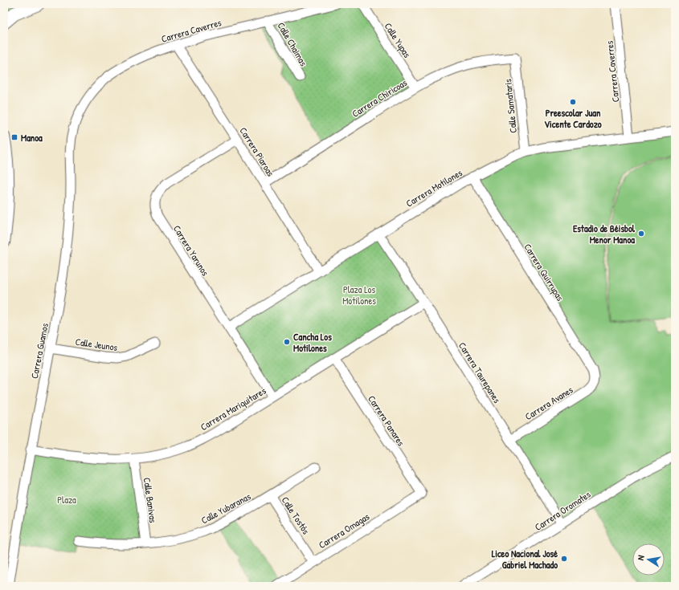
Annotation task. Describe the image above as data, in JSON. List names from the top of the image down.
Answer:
{
  "streets": {
    "street": [
      "Carrera Caverres",
      "Calle Yupas",
      "Calle Chaimas",
      "Carrera Chiricoas",
      "Calle Samataris",
      "Carrera Piaroas",
      "Carrera Motilones",
      "Carrera Yarunos",
      "Carrera Quirrupas",
      "Calle Jeunos",
      "Carrera Guamos",
      "Carrera Taurepanes",
      "Carrera Avanes",
      "Carrera Mariquitares",
      "Carrera Panares",
      "Calle Banivas",
      "Calle Yubaranas",
      "Carrera Oromates",
      "Calle Tostós",
      "Carrera Omagas"
    ]
  },
  "crossings": [
    ["Carrera Caverres", "Calle Chaimas"],
    ["Carrera Caverres", "Carrera Piaroas"],
    ["Carrera Caverres", "Carrera Motilones"],
    ["Carrera Caverres", "Carrera Guamos"],
    ["Calle Yupas", "Carrera Chiricoas"],
    ["Carrera Chiricoas", "Calle Samataris"],
    ["Carrera Chiricoas", "Carrera Piaroas"],
    ["Calle Samataris", "Carrera Motilones"],
    ["Carrera Piaroas", "Carrera Motilones"],
    ["Carrera Piaroas", "Carrera Yarunos"],
    ["Carrera Motilones", "Carrera Yarunos"],
    ["Carrera Motilones", "Carrera Quirrupas"],
    ["Carrera Motilones", "Carrera Taurepanes"],
    ["Carrera Yarunos", "Carrera Mariquitares"],
    ["Carrera Quirrupas", "Carrera Avanes"],
    ["Calle Jeunos", "Carrera Guamos"],
    ["Carrera Guamos", "Carrera Mariquitares"],
    ["Carrera Taurepanes", "Carrera Avanes"],
    ["Carrera Taurepanes", "Carrera Mariquitares"],
    ["Carrera Taurepanes", "Carrera Oromates"],
    ["Carrera Mariquitares", "Carrera Panares"],
    ["Carrera Mariquitares", "Calle Banivas"],
    ["Carrera Panares", "Carrera Omagas"],
    ["Calle Banivas", "Calle Yubaranas"],
    ["Calle Yubaranas", "Calle Tostós"],
    ["Calle Tostós", "Carrera Omagas"]
  ],
  "parks": ["Plaza Los Motilones", "Plaza"],
  "places": {
    "other": [
      "Preescolar Juan Vicente Cardozo",
      "Estadio de Béisbol Menor Manoa",
      "Cancha Los Motilones",
      "Liceo Nacional José Gabriel Machado"
    ],
    "transit": ["Manoa"]
  },
  "north": "left"
}
